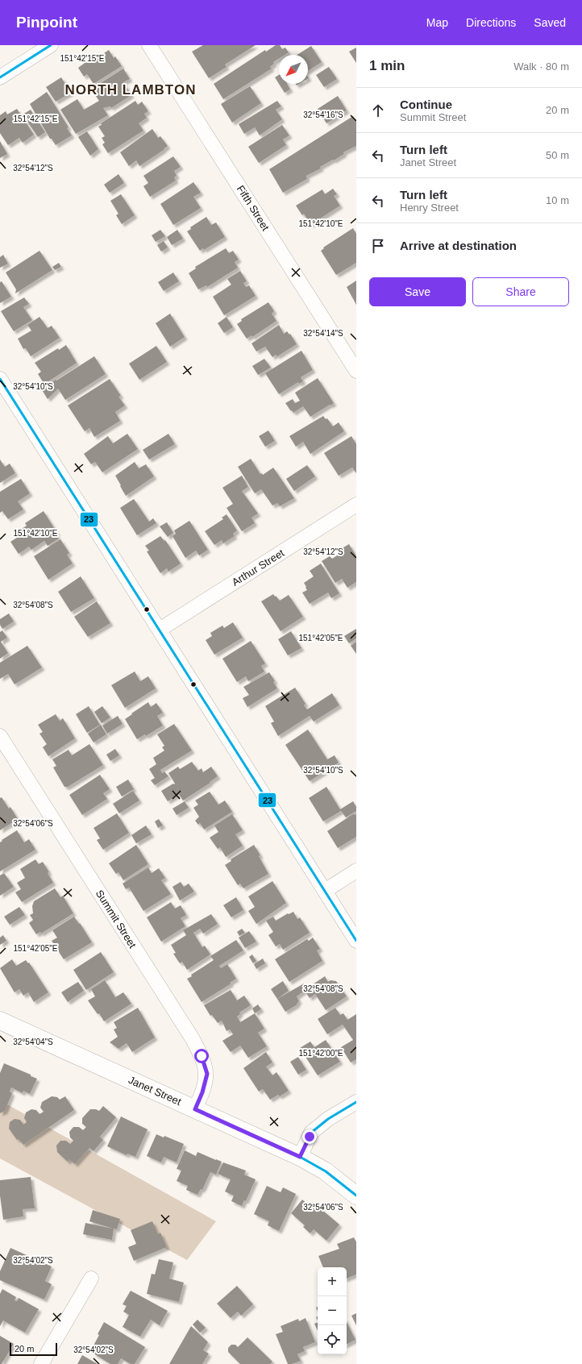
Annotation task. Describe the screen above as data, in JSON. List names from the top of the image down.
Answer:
{
  "streets": {
    "street": [
      "Fifth Street",
      "Arthur Street",
      "Summit Street",
      "Janet Street"
    ]
  },
  "crossings": [
    ["Summit Street", "Janet Street"]
  ],
  "districts": ["NORTH LAMBTON"],
  "lines": ["transit line 23"],
  "scale_bar": "20 m",
  "north": "bottom left",
  "page": {
    "header": "Pinpoint",
    "nav": ["Map", "Directions", "Saved"],
    "heading": ["1 min", "Walk · 80 m"],
    "list": [
      ["Continue", "Summit Street", "20 m"],
      ["Turn left", "Janet Street", "50 m"],
      ["Turn left", "Henry Street", "10 m"],
      "Arrive at destination"
    ],
    "buttons": ["Save", "Share"],
    "map_buttons": ["+", "−"],
    "scale": "20 m"
  },
  "coordinates": [
    "151°42'15\"E",
    "32°54'16\"S",
    "32°54'12\"S",
    "151°42'10\"E",
    "32°54'14\"S",
    "32°54'10\"S",
    "32°54'08\"S",
    "151°42'05\"E",
    "32°54'06\"S",
    "32°54'04\"S",
    "151°42'00\"E",
    "32°54'02\"S"
  ]
}
